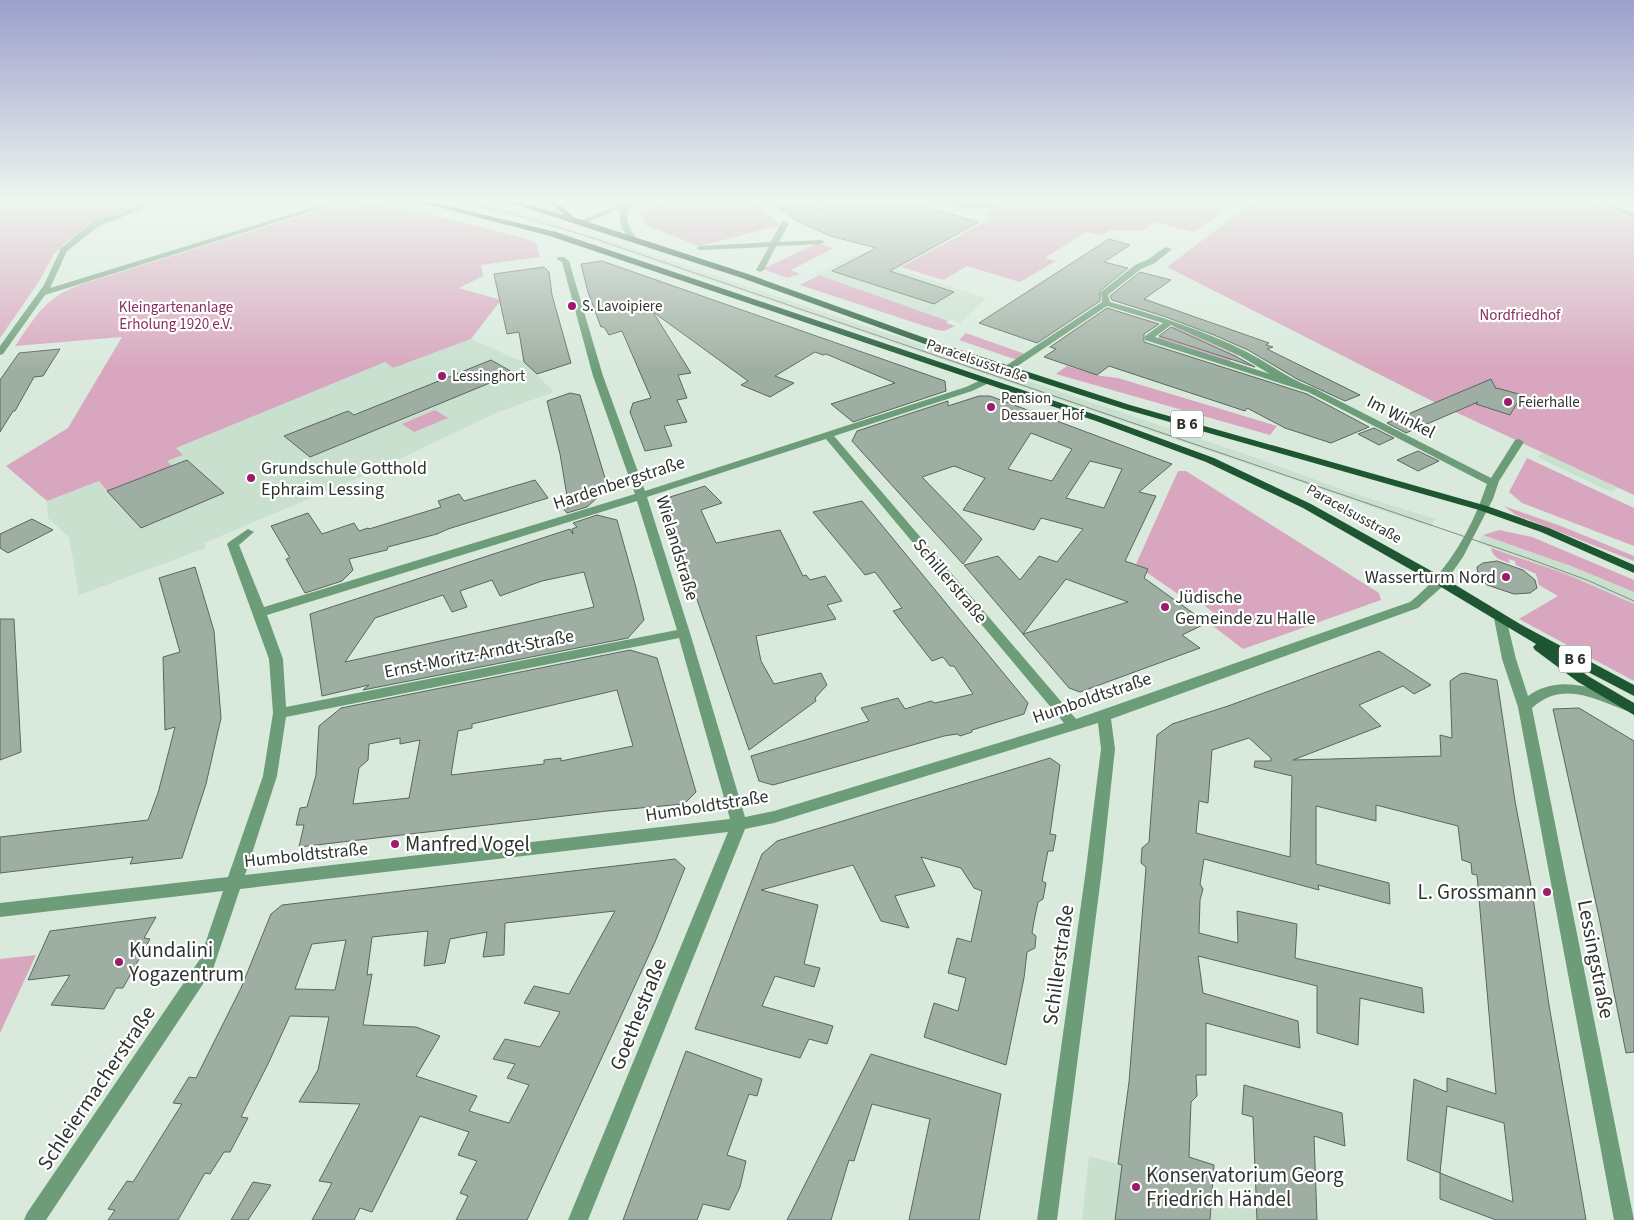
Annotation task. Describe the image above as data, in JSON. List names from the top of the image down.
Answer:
{
  "streets": {
    "main road": ["Paracelsusstraße", "B 6"],
    "street": [
      "Im Winkel",
      "Hardenbergstraße",
      "Wielandstraße",
      "Schillerstraße",
      "Ernst-Moritz-Arndt-Straße",
      "Humboldtstraße",
      "Lessingstraße",
      "Goethestraße",
      "Schleiermacherstraße"
    ]
  },
  "crossings": [
    ["Paracelsusstraße", "B 6"],
    ["Paracelsusstraße", "Hardenbergstraße"],
    ["Paracelsusstraße", "Humboldtstraße"],
    ["Paracelsusstraße", "Lessingstraße"],
    ["Im Winkel", "Humboldtstraße"],
    ["B 6", "Humboldtstraße"],
    ["Hardenbergstraße", "Wielandstraße"],
    ["Hardenbergstraße", "Schillerstraße"],
    ["Hardenbergstraße", "Schleiermacherstraße"],
    ["Wielandstraße", "Ernst-Moritz-Arndt-Straße"],
    ["Wielandstraße", "Humboldtstraße"],
    ["Wielandstraße", "Goethestraße"],
    ["Schillerstraße", "Humboldtstraße"],
    ["Ernst-Moritz-Arndt-Straße", "Schleiermacherstraße"],
    ["Humboldtstraße", "Goethestraße"],
    ["Humboldtstraße", "Schleiermacherstraße"]
  ],
  "parks": ["Kleingartenanlage Erholung 1920 e.V.", "Nordfriedhof"],
  "places": [
    "S. Lavoipiere",
    "Lessinghort",
    "Feierhalle",
    "Pension Dessauer Hof",
    "Grundschule Gotthold Ephraim Lessing",
    "Wasserturm Nord",
    "Jüdische Gemeinde zu Halle",
    "Manfred Vogel",
    "L. Grossmann",
    "Kundalini Yogazentrum",
    "Konservatorium Georg Friedrich Händel"
  ]
}
